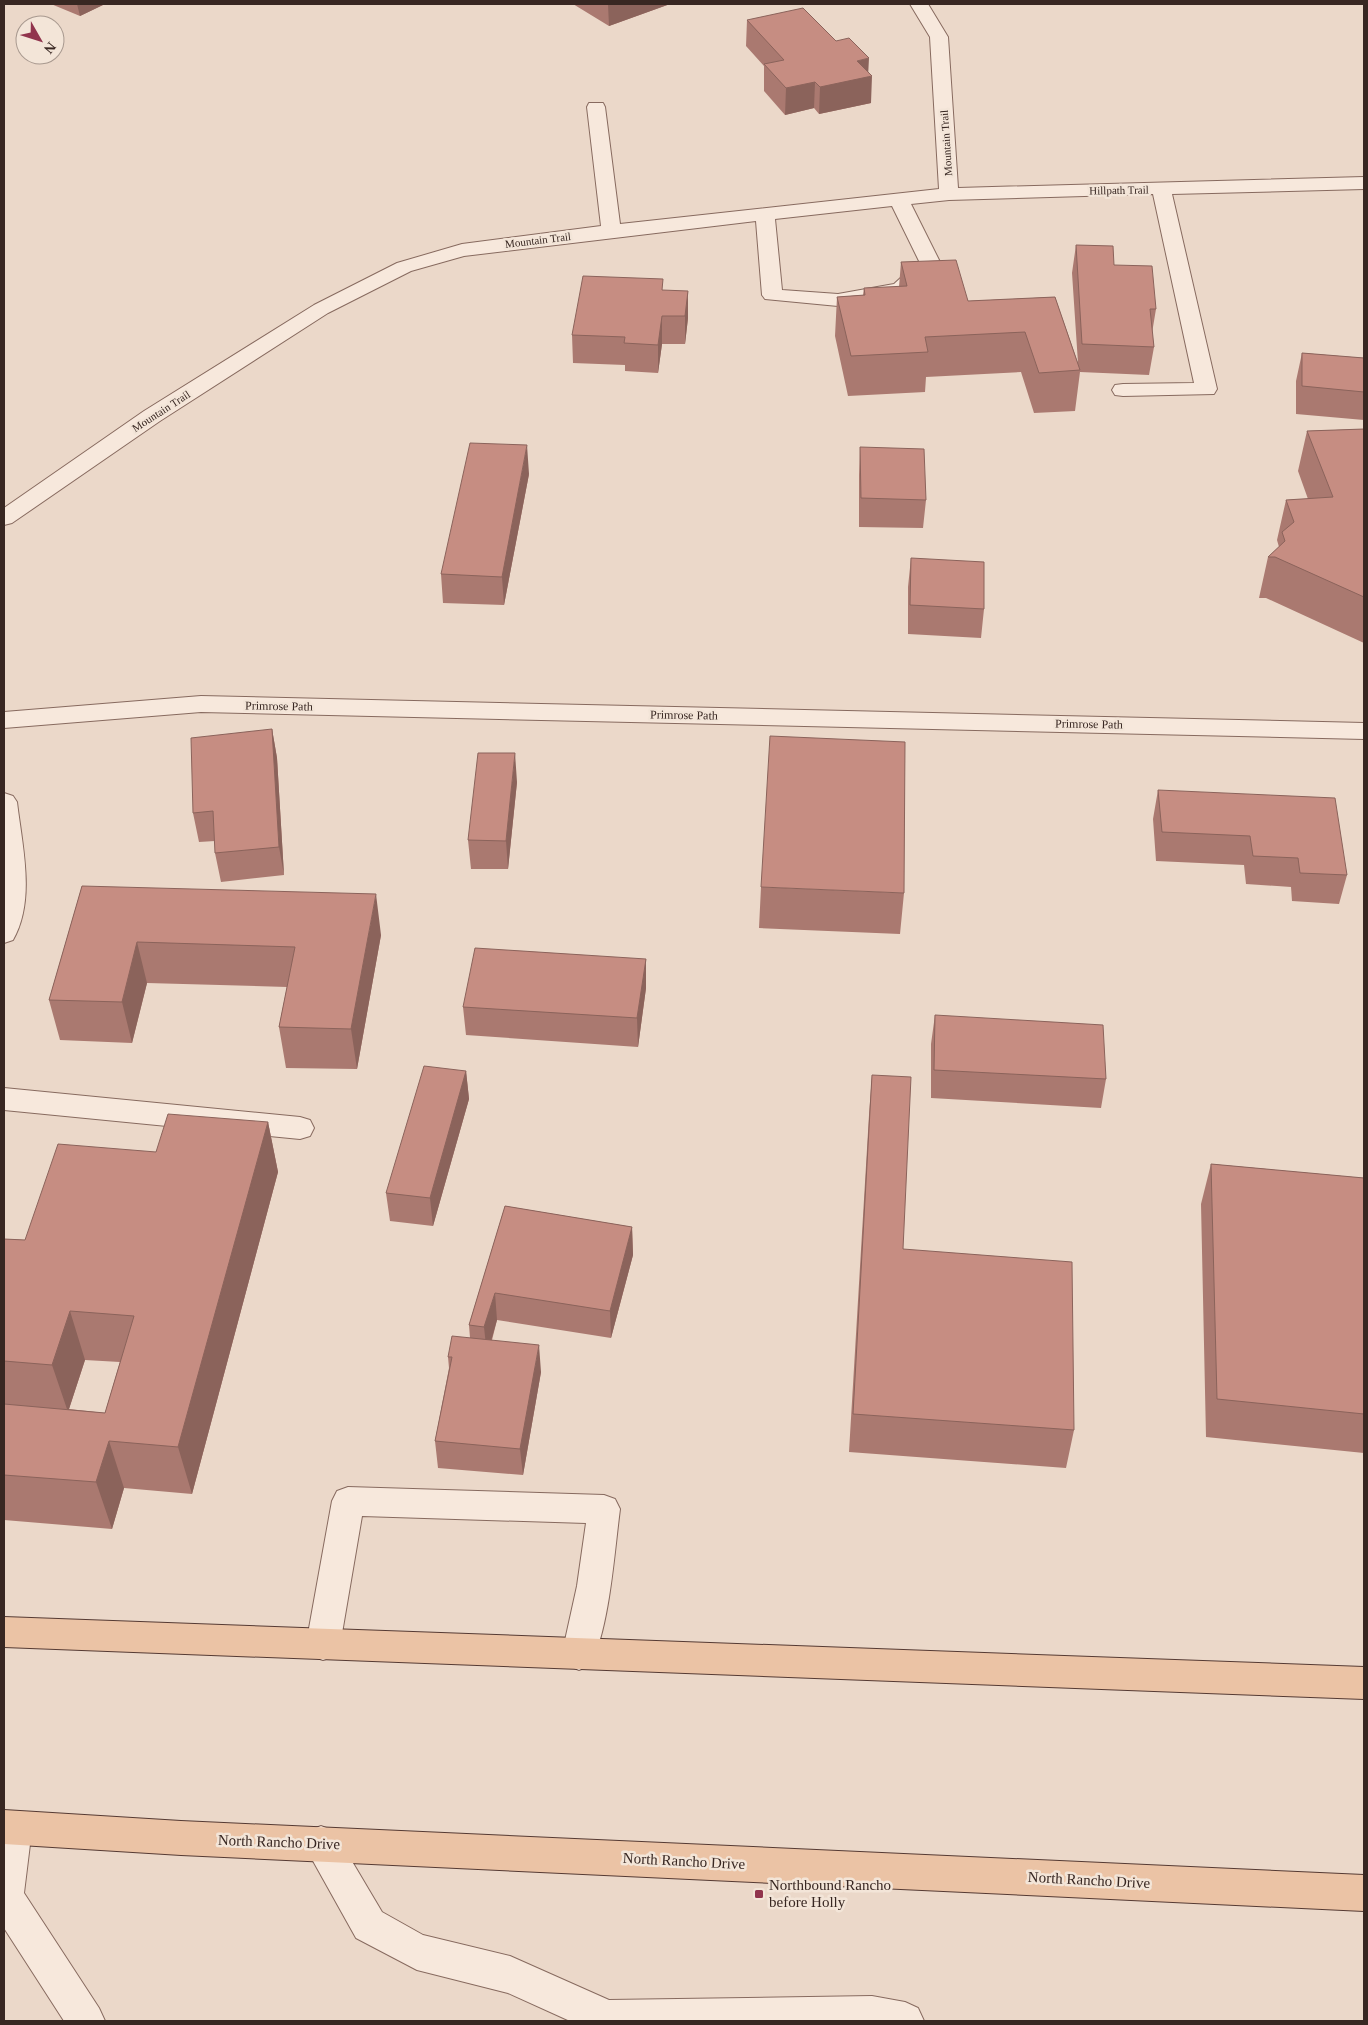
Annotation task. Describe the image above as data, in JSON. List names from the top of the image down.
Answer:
{
  "streets": {
    "main road": ["North Rancho Drive"],
    "street": ["Mountain Trail", "Hillpath Trail", "Primrose Path"]
  },
  "crossings": [
    ["Mountain Trail", "Hillpath Trail"]
  ],
  "places": {
    "transit": ["Northbound Rancho before Holly"]
  },
  "north": "bottom right"
}
